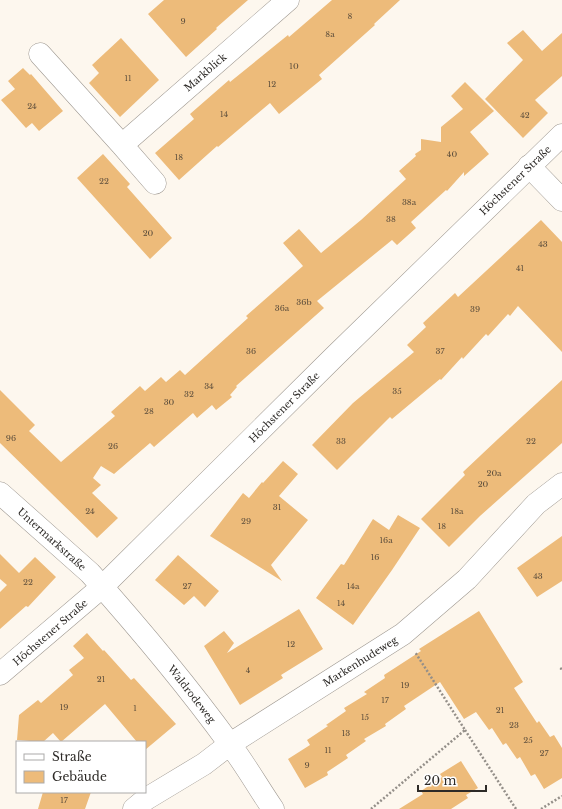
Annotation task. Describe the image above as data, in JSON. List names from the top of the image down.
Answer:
{
  "streets": {
    "street": [
      "Markblick",
      "Höchstener Straße",
      "Untermarkstraße",
      "Markenhudeweg",
      "Waldrodeweg"
    ]
  },
  "crossings": [
    ["Höchstener Straße", "Untermarkstraße"],
    ["Höchstener Straße", "Waldrodeweg"],
    ["Untermarkstraße", "Waldrodeweg"],
    ["Markenhudeweg", "Waldrodeweg"]
  ],
  "house_numbers": [
    "8",
    "9",
    "8a",
    "10",
    "11",
    "12",
    "24",
    "14",
    "42",
    "40",
    "18",
    "22",
    "38a",
    "38",
    "20",
    "43",
    "41",
    "36b",
    "36a",
    "39",
    "36",
    "37",
    "34",
    "35",
    "32",
    "30",
    "28",
    "96",
    "33",
    "22",
    "26",
    "20a",
    "20",
    "31",
    "24",
    "18a",
    "29",
    "18",
    "16a",
    "16",
    "43",
    "22",
    "27",
    "14a",
    "14",
    "12",
    "4",
    "21",
    "19",
    "17",
    "19",
    "1",
    "21",
    "15",
    "23",
    "13",
    "25",
    "11",
    "27",
    "9",
    "17"
  ],
  "legend": ["Straße", "Gebäude"],
  "scale_bar": "20 m"
}
